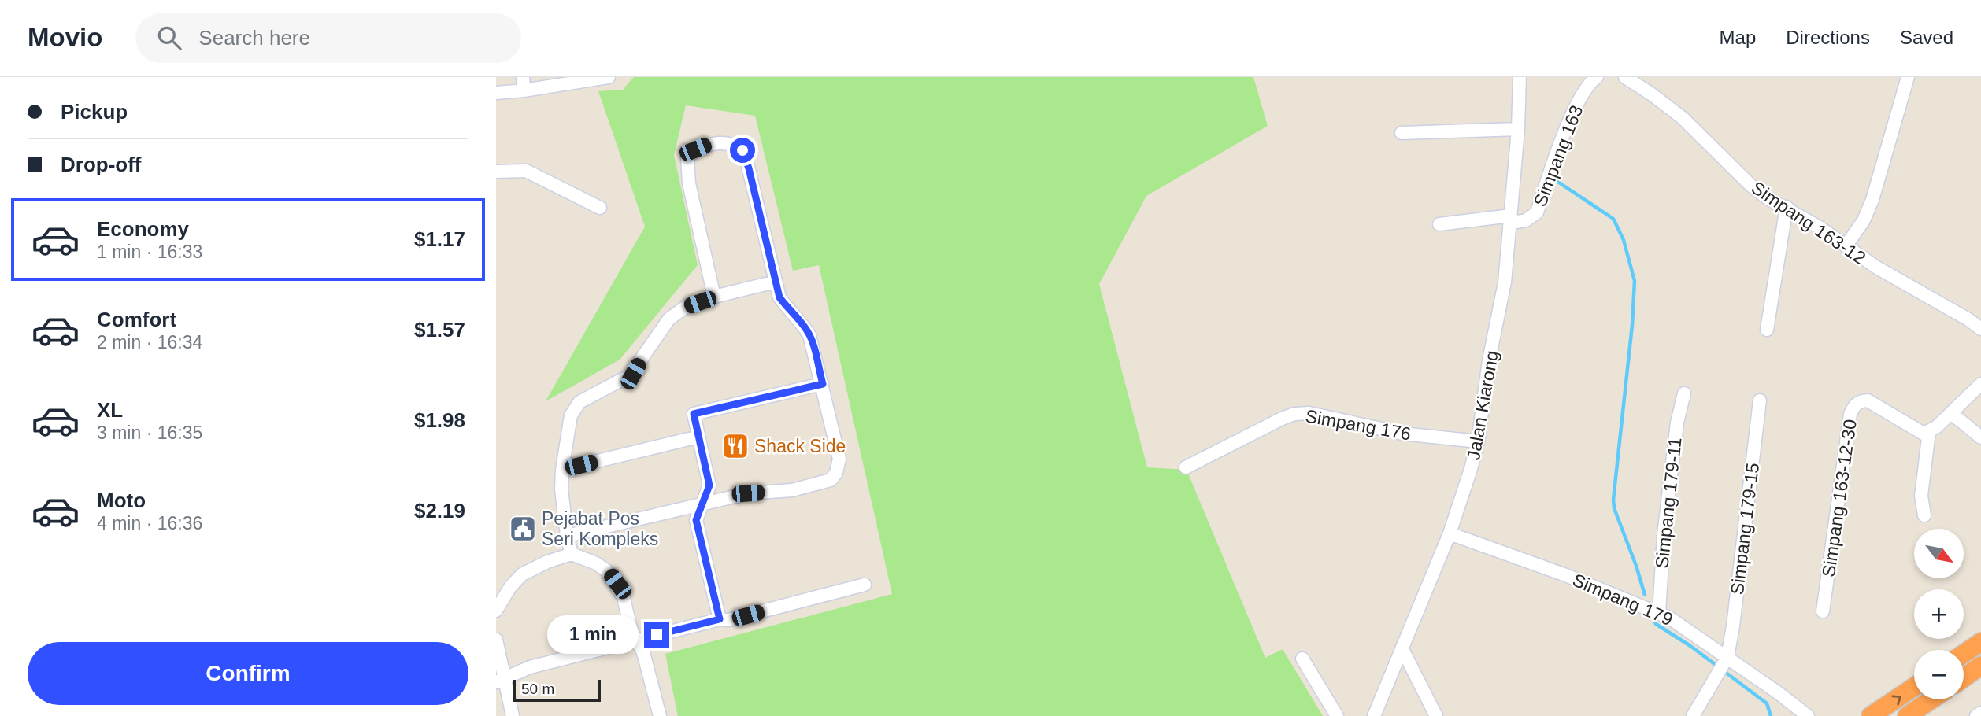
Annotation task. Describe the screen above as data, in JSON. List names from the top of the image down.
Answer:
{
  "streets": {
    "street": [
      "Simpang 163",
      "Simpang 163-12",
      "Jalan Kiarong",
      "Simpang 176",
      "Simpang 163-12-30",
      "Simpang 179-11",
      "Simpang 179-15",
      "Simpang 179"
    ]
  },
  "crossings": [
    ["Simpang 163", "Jalan Kiarong"],
    ["Jalan Kiarong", "Simpang 176"],
    ["Jalan Kiarong", "Simpang 179"],
    ["Simpang 179-11", "Simpang 179"],
    ["Simpang 179-15", "Simpang 179"]
  ],
  "places": {
    "restaurant": ["Shack Side"],
    "public building": ["Pejabat Pos Seri Kompleks"]
  },
  "scale_bar": "50 m",
  "north": "bottom right",
  "page": {
    "header": "Movio",
    "search": "Search here",
    "nav": ["Map", "Directions", "Saved"],
    "banner": ["Pickup", "Drop-off"],
    "list": [
      {
        "name": "Economy",
        "note": "1 min · 16:33",
        "value": "$1.17"
      },
      {
        "name": "Comfort",
        "note": "2 min · 16:34",
        "value": "$1.57"
      },
      {
        "name": "XL",
        "note": "3 min · 16:35",
        "value": "$1.98"
      },
      {
        "name": "Moto",
        "note": "4 min · 16:36",
        "value": "$2.19"
      }
    ],
    "map_buttons": ["+", "−"],
    "bubble": "1 min",
    "buttons": "Confirm",
    "scale": "50 m"
  }
}
